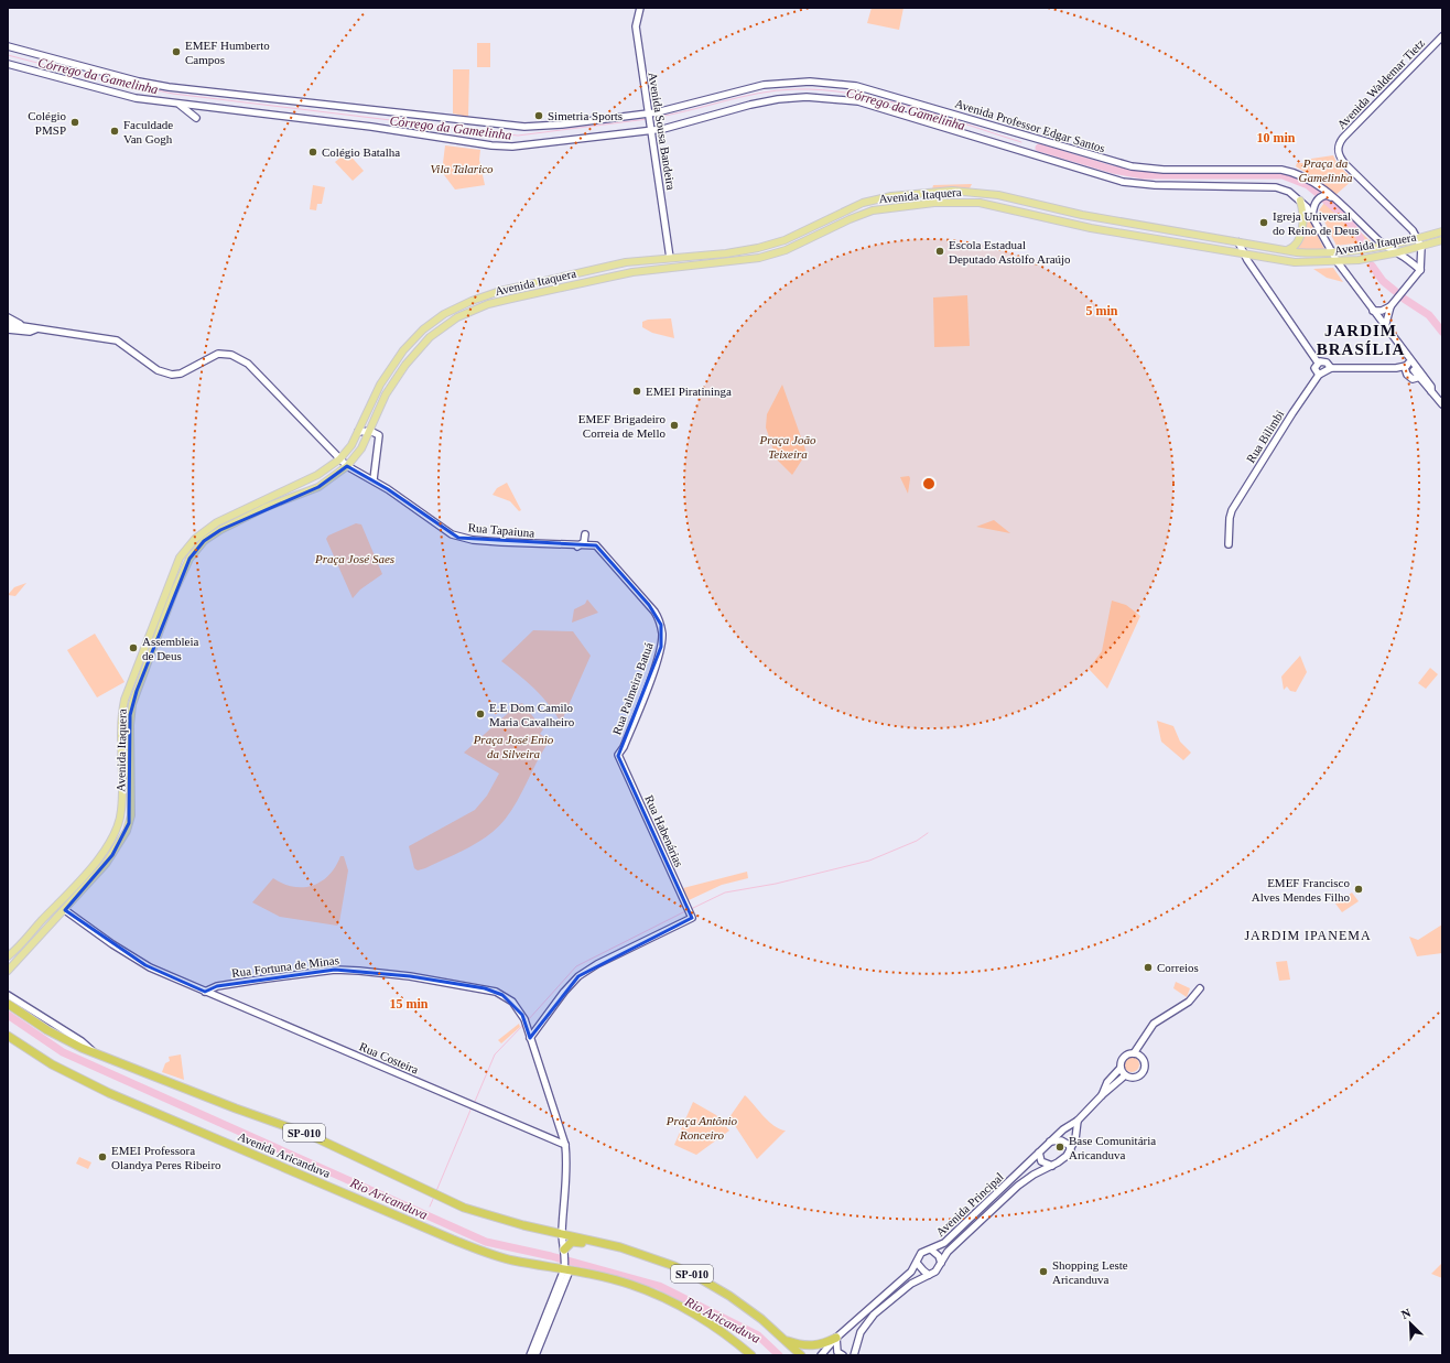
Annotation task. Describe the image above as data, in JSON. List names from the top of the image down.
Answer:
{
  "streets": {
    "highway": ["SP-010", "Avenida Aricanduva"],
    "main road": ["Avenida Itaquera"],
    "street": [
      "Avenida Waldemar Tietz",
      "Avenida Professor Edgar Santos",
      "Avenida Sousa Bandeira",
      "Rua Bilimbi",
      "Rua Tapaiuna",
      "Rua Palmeira Batuá",
      "Rua Habenárias",
      "Rua Fortuna de Minas",
      "Rua Costeira",
      "Avenida Principal"
    ]
  },
  "crossings": [
    ["Avenida Waldemar Tietz", "Avenida Itaquera"],
    ["Avenida Professor Edgar Santos", "Avenida Sousa Bandeira"],
    ["Avenida Professor Edgar Santos", "Avenida Itaquera"],
    ["Avenida Sousa Bandeira", "Avenida Itaquera"],
    ["Avenida Itaquera", "Rua Tapaiuna"],
    ["Rua Tapaiuna", "Rua Palmeira Batuá"],
    ["Rua Palmeira Batuá", "Rua Habenárias"],
    ["Rua Habenárias", "Rua Fortuna de Minas"],
    ["Rua Fortuna de Minas", "Rua Costeira"],
    ["Rua Fortuna de Minas", "Avenida Aricanduva"],
    ["SP-010", "Avenida Aricanduva"]
  ],
  "districts": ["JARDIM BRASÍLIA", "JARDIM IPANEMA"],
  "water": ["Córrego da Gamelinha", "Rio Aricanduva"],
  "parks": [
    "Praça da Gamelinha",
    "Vila Talarico",
    "Praça João Teixeira",
    "Praça José Saes",
    "Praça José Enio da Silveira",
    "Praça Antônio Ronceiro"
  ],
  "places": [
    "EMEF Humberto Campos",
    "Simetria Sports",
    "Colégio PMSP",
    "Faculdade Van Gogh",
    "Colégio Batalha",
    "Igreja Universal do Reino de Deus",
    "Escola Estadual Deputado Astolfo Araújo",
    "EMEI Piratininga",
    "EMEF Brigadeiro Correia de Mello",
    "Assembleia de Deus",
    "E.E Dom Camilo Maria Cavalheiro",
    "EMEF Francisco Alves Mendes Filho",
    "Correios",
    "Base Comunitária Aricanduva",
    "EMEI Professora Olandya Peres Ribeiro",
    "Shopping Leste Aricanduva"
  ],
  "north": "top left",
  "rings": ["10 min", "5 min", "15 min"]
}
